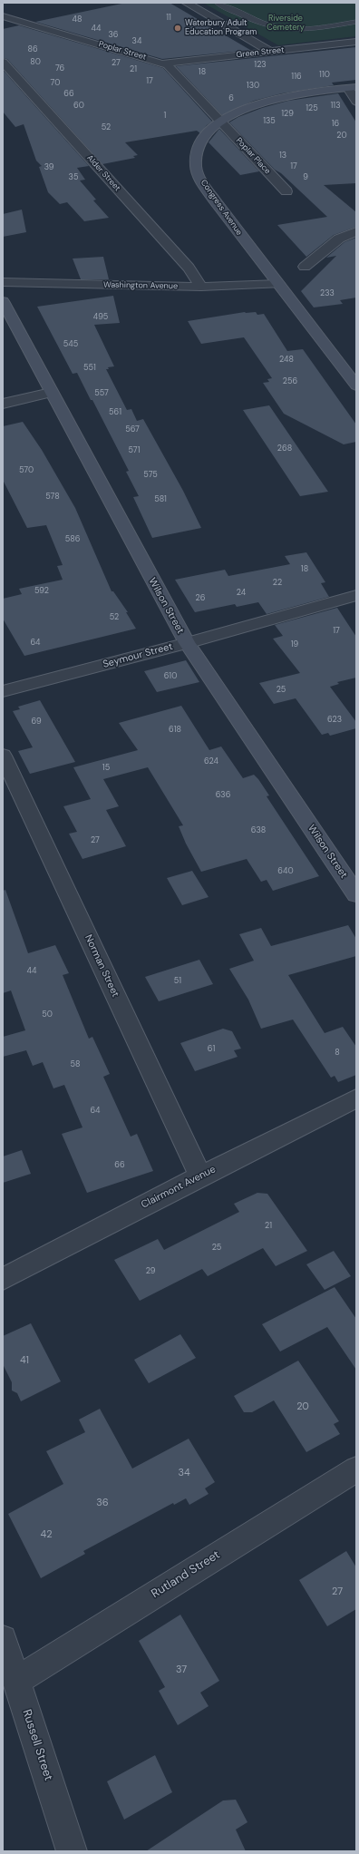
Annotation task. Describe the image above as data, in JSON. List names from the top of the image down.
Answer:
{
  "streets": {
    "street": [
      "Poplar Street",
      "Green Street",
      "Poplar Place",
      "Alder Street",
      "Congress Avenue",
      "Washington Avenue",
      "Wilson Street",
      "Seymour Street",
      "Norman Street",
      "Clairmont Avenue",
      "Rutland Street",
      "Russell Street"
    ]
  },
  "crossings": [
    ["Poplar Street", "Green Street"],
    ["Poplar Street", "Poplar Place"],
    ["Poplar Street", "Congress Avenue"],
    ["Poplar Place", "Congress Avenue"],
    ["Alder Street", "Washington Avenue"],
    ["Congress Avenue", "Washington Avenue"],
    ["Wilson Street", "Seymour Street"],
    ["Norman Street", "Clairmont Avenue"],
    ["Rutland Street", "Russell Street"]
  ],
  "parks": ["Riverside Cemetery"],
  "places": ["Waterbury Adult Education Program"],
  "house_numbers": [
    "11",
    "48",
    "44",
    "36",
    "34",
    "86",
    "80",
    "27",
    "123",
    "76",
    "21",
    "18",
    "110",
    "116",
    "17",
    "70",
    "130",
    "66",
    "6",
    "60",
    "113",
    "125",
    "129",
    "1",
    "135",
    "16",
    "52",
    "20",
    "13",
    "17",
    "39",
    "35",
    "9",
    "233",
    "495",
    "545",
    "248",
    "551",
    "256",
    "557",
    "561",
    "567",
    "268",
    "571",
    "570",
    "575",
    "578",
    "581",
    "586",
    "18",
    "22",
    "592",
    "24",
    "26",
    "52",
    "17",
    "64",
    "19",
    "610",
    "25",
    "623",
    "69",
    "618",
    "624",
    "15",
    "636",
    "638",
    "27",
    "640",
    "44",
    "51",
    "50",
    "61",
    "8",
    "58",
    "64",
    "66",
    "21",
    "25",
    "29",
    "41",
    "20",
    "34",
    "36",
    "42",
    "27",
    "37"
  ]
}
